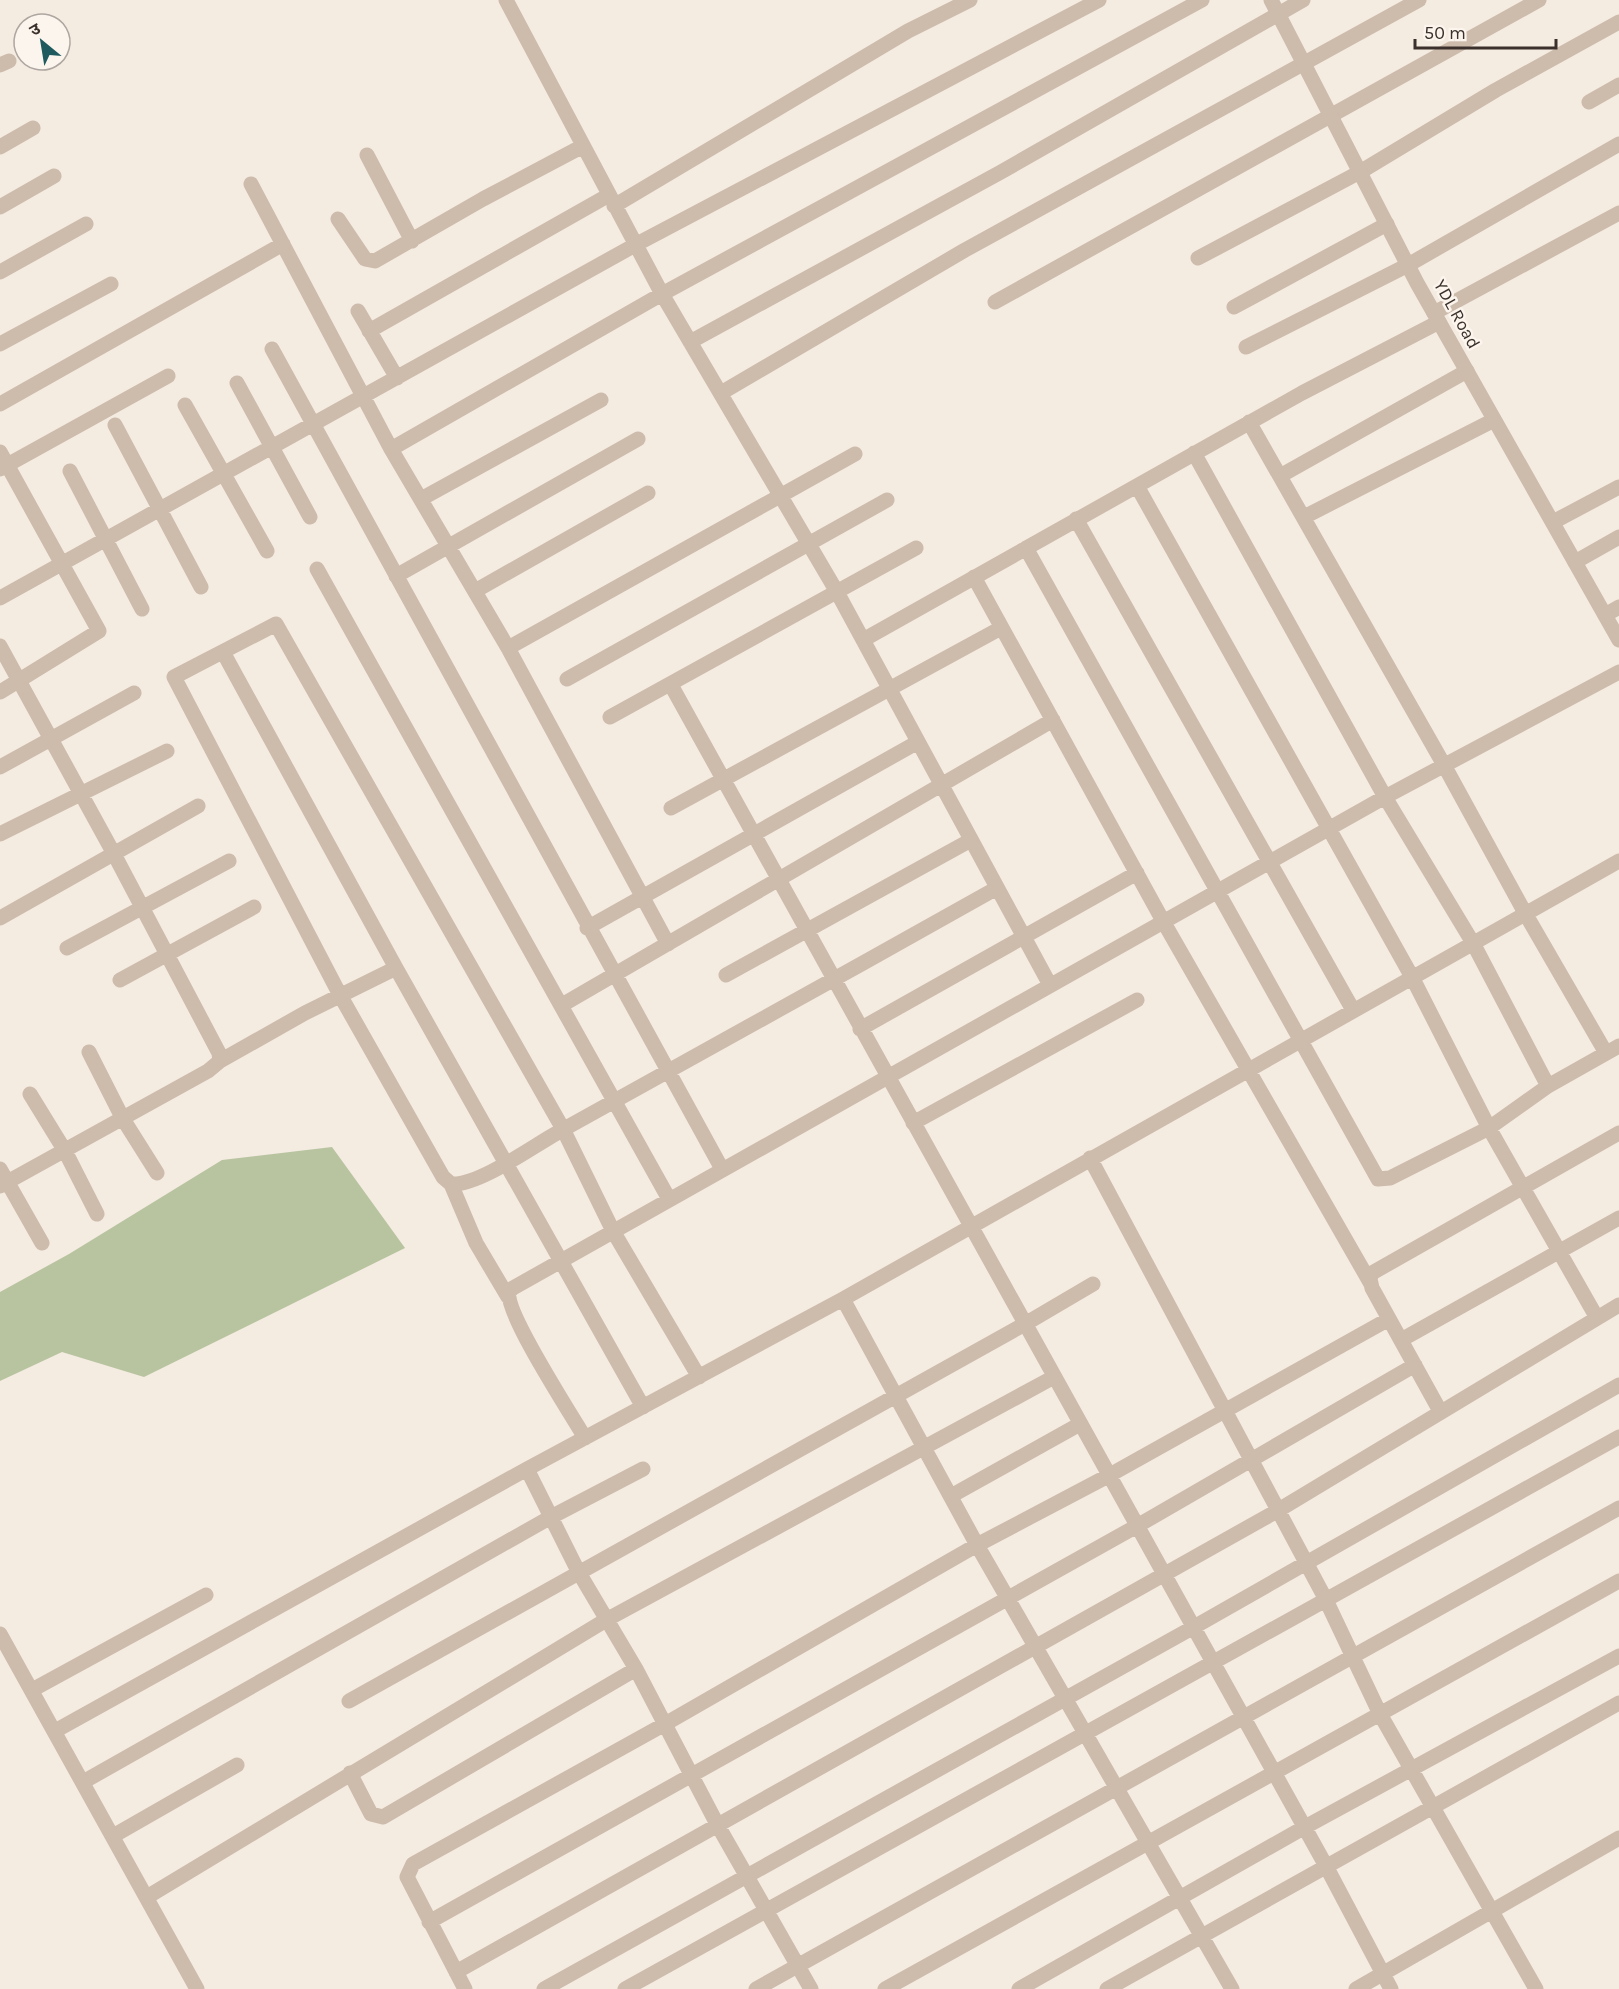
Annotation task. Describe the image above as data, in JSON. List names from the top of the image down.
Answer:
{
  "streets": {
    "street": ["YDL Road"]
  },
  "scale_bar": "50 m",
  "north": "top left"
}
